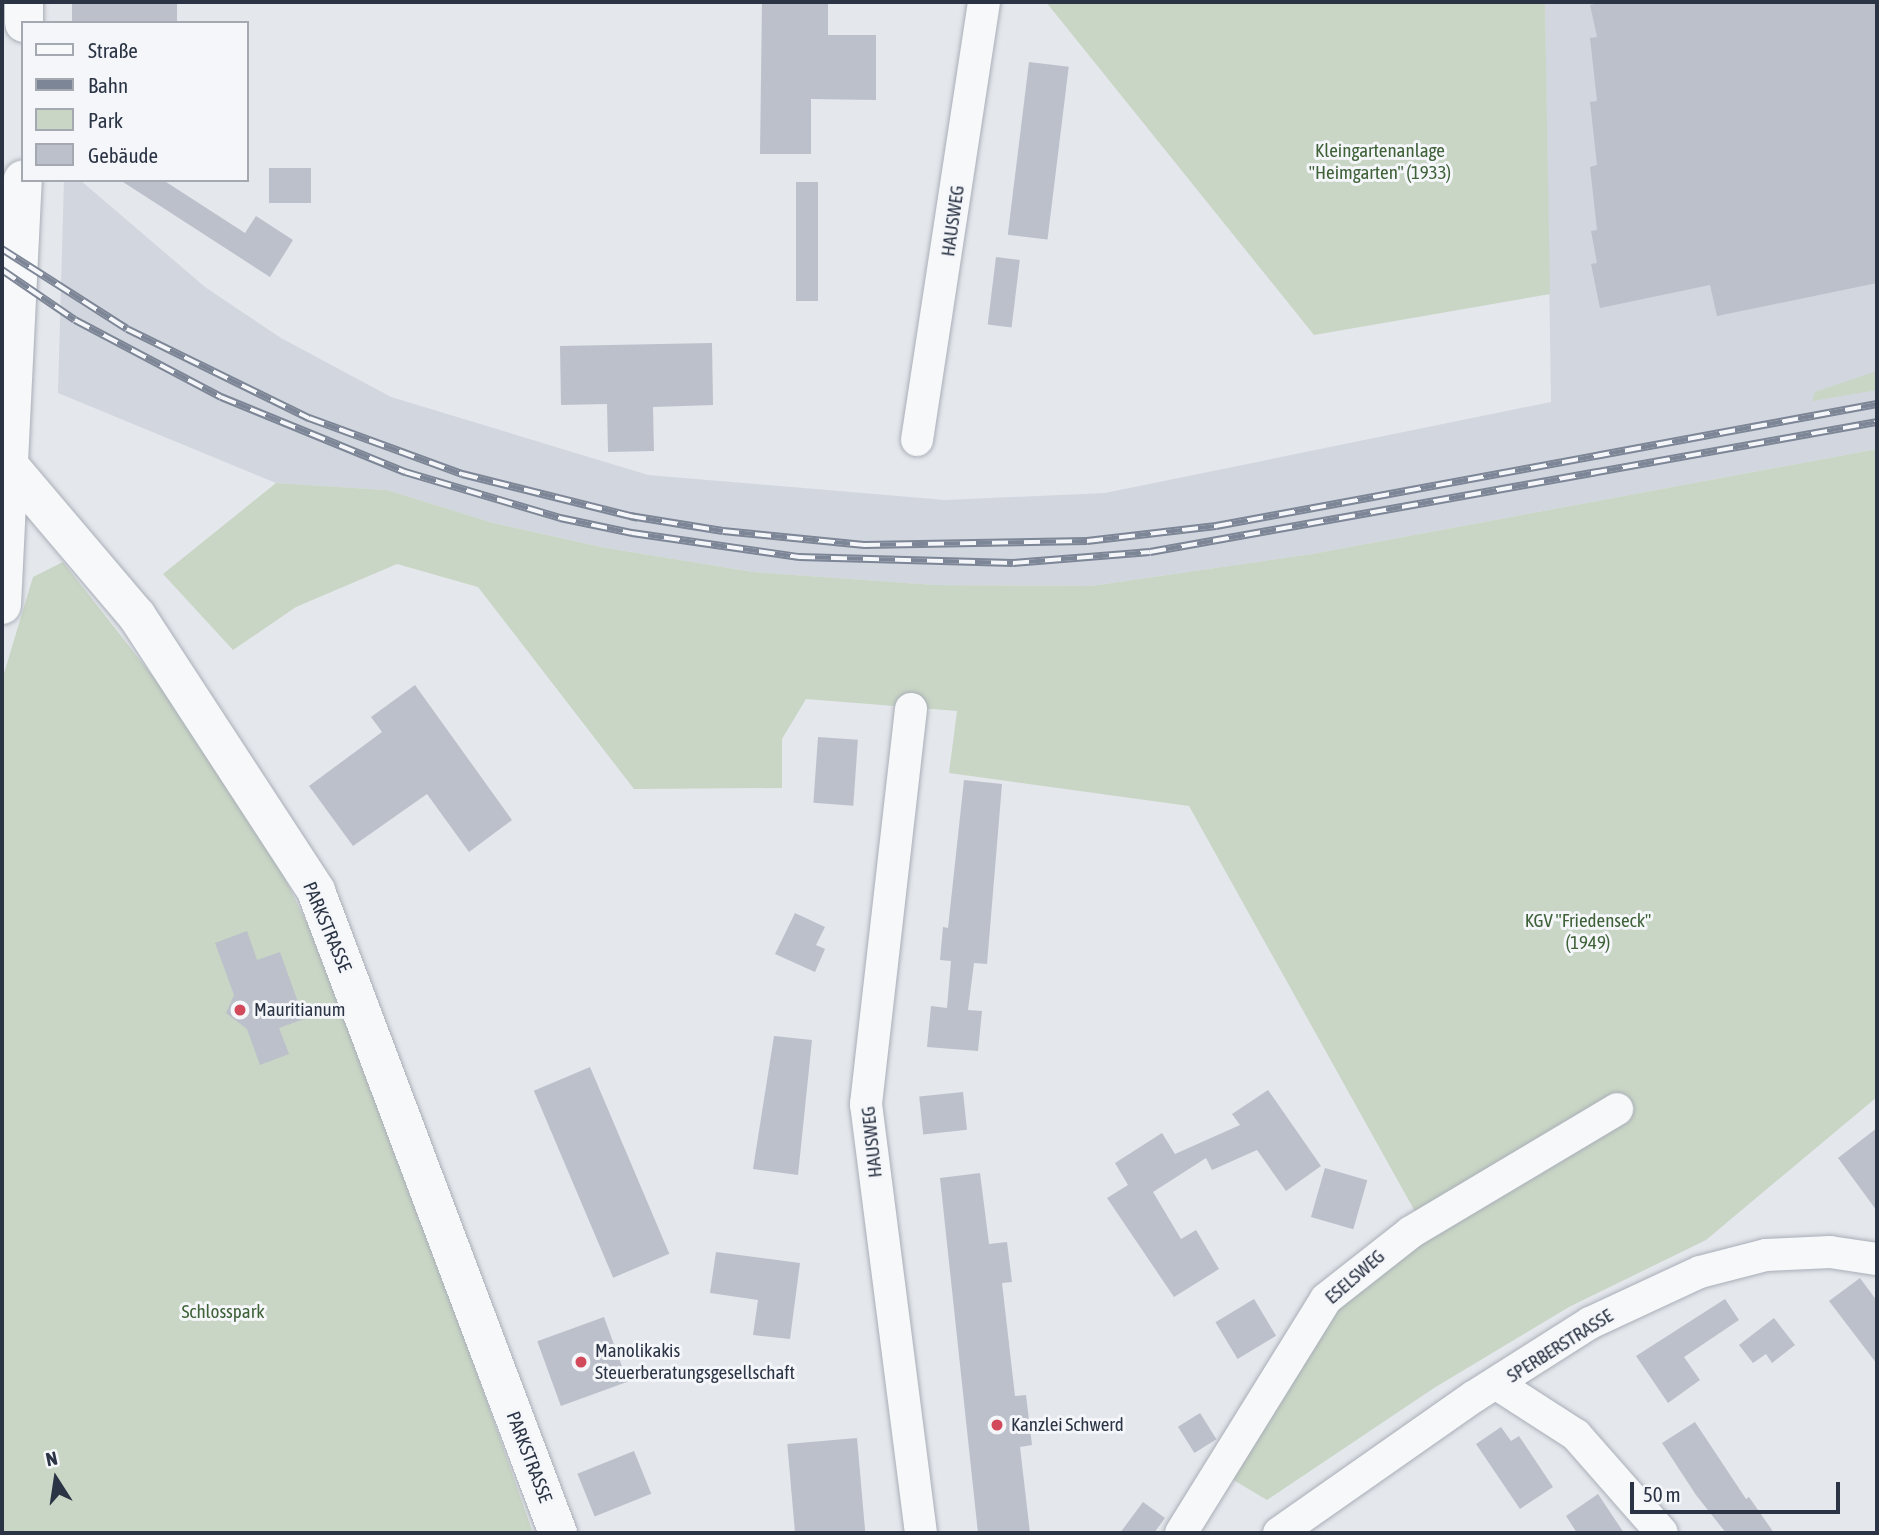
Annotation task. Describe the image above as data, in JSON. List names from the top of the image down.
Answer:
{
  "streets": {
    "street": [
      "HAUSWEG",
      "PARKSTRASSE",
      "ESELSWEG",
      "SPERBERSTRASSE"
    ]
  },
  "parks": ["Kleingartenanlage \"Heimgarten\" (1933)", "KGV \"Friedenseck\" (1949)", "Schlosspark"],
  "places": ["Mauritianum", "Manolikakis Steuerberatungsgesellschaft", "Kanzlei Schwerd"],
  "legend": [
    "Straße",
    "Bahn",
    "Park",
    "Gebäude"
  ],
  "scale_bar": "50 m",
  "north": "top"
}
